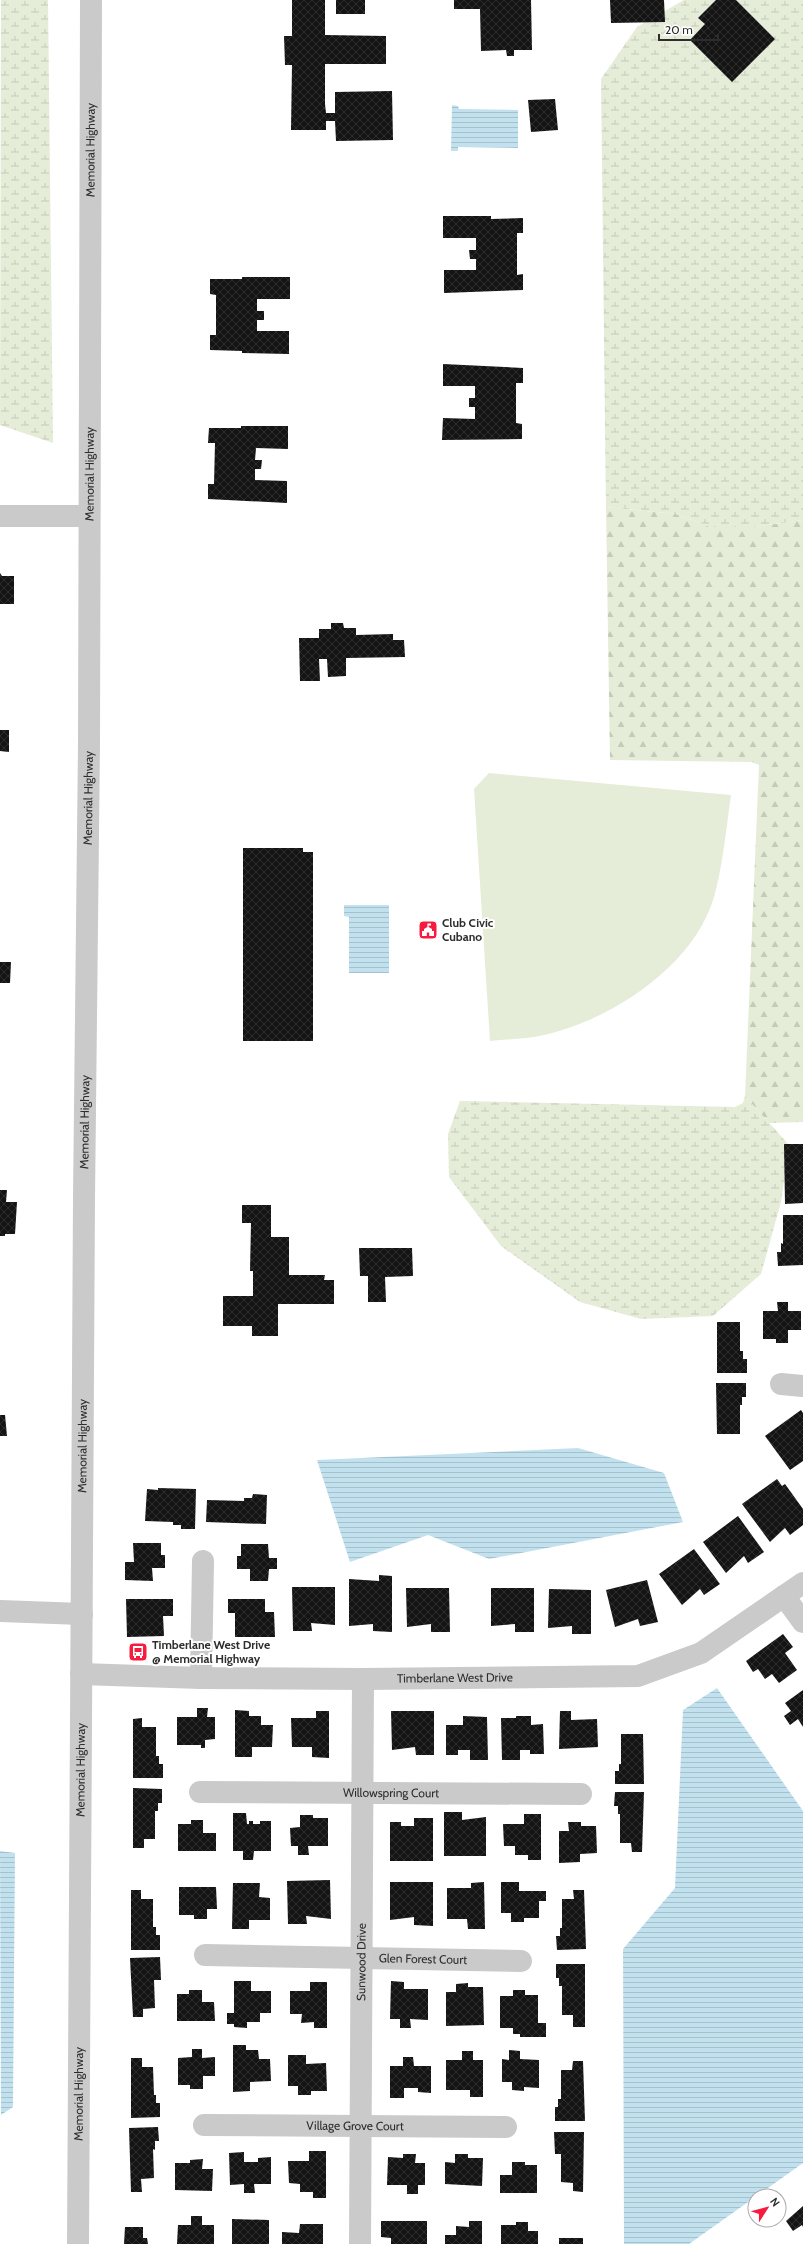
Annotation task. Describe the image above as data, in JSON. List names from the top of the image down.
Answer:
{
  "streets": {
    "street": [
      "Memorial Highway",
      "Timberlane West Drive",
      "Willowspring Court",
      "Glen Forest Court",
      "Sunwood Drive",
      "Village Grove Court"
    ]
  },
  "crossings": [
    ["Memorial Highway", "Timberlane West Drive"],
    ["Timberlane West Drive", "Sunwood Drive"],
    ["Willowspring Court", "Sunwood Drive"],
    ["Glen Forest Court", "Sunwood Drive"],
    ["Sunwood Drive", "Village Grove Court"]
  ],
  "places": {
    "public building": ["Club Civic Cubano"],
    "bus stop": ["Timberlane West Drive @ Memorial Highway"]
  },
  "scale_bar": "20 m",
  "north": "top right"
}
